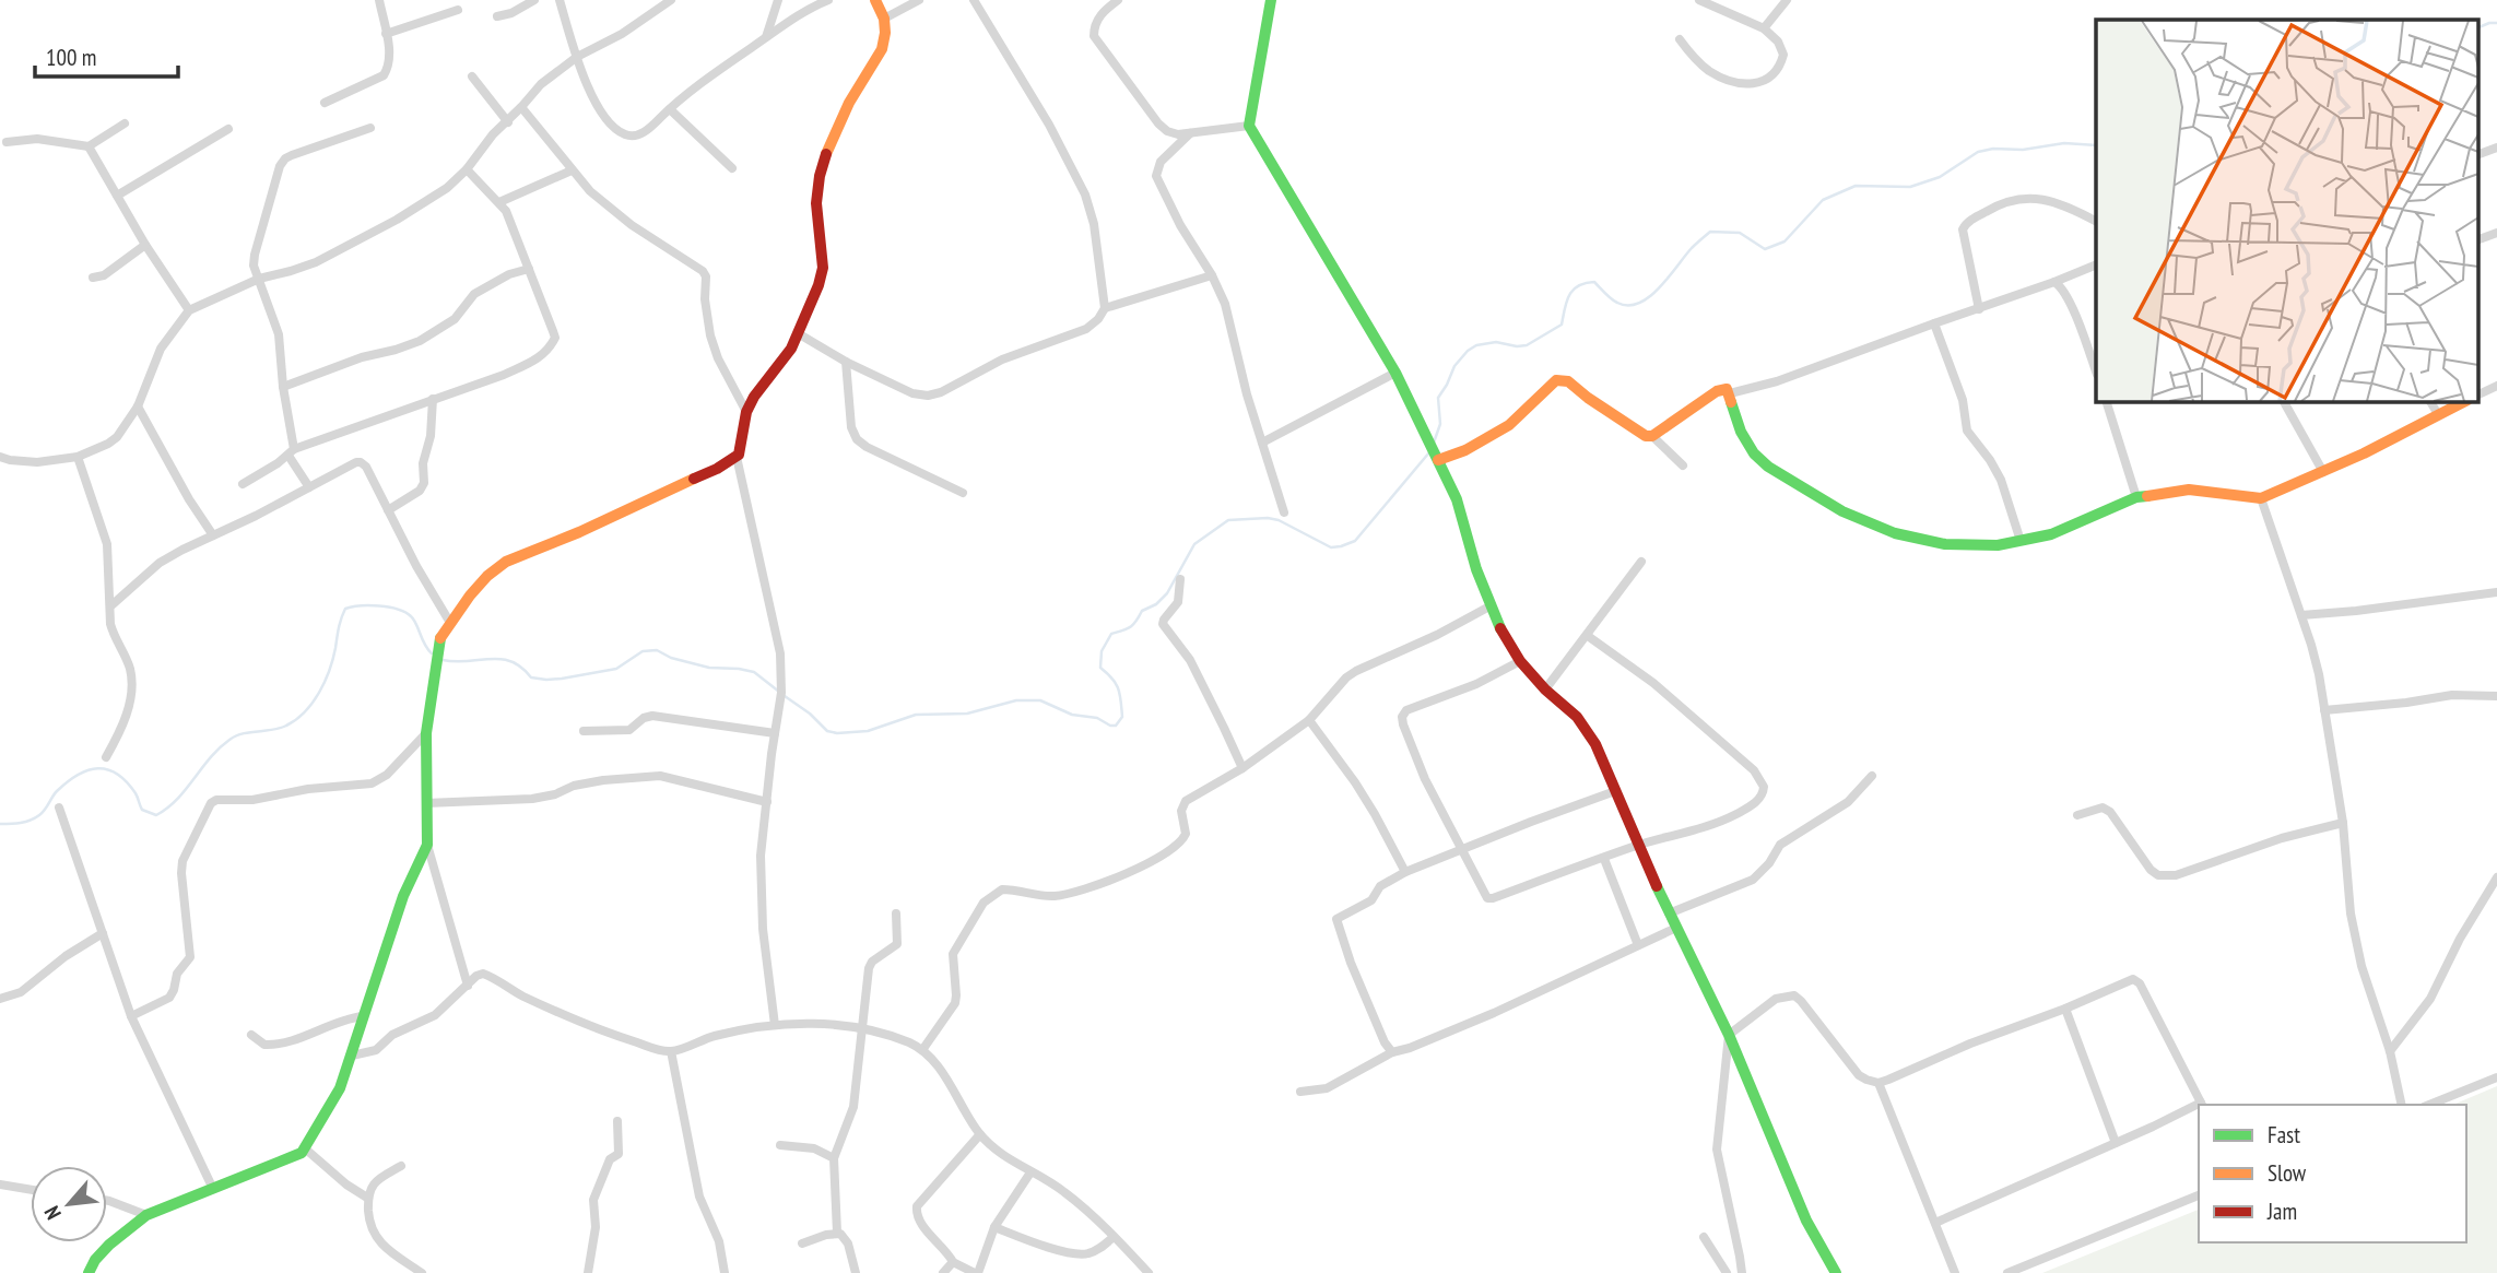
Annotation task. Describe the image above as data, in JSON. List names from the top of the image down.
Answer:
{
  "legend": ["Fast", "Slow", "Jam"],
  "scale_bar": "100 m",
  "north": "bottom left"
}
